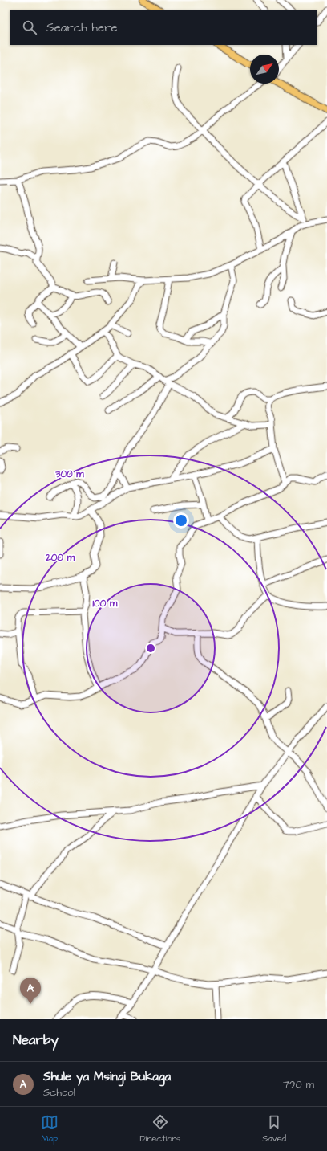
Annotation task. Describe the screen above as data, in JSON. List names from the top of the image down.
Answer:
{
  "north": "top right",
  "page": {
    "search": "Search here",
    "pins": "A",
    "heading": "Nearby",
    "list": [
      {
        "mark": "A",
        "name": "Shule ya Msingi Bukaga",
        "note": "School",
        "value": "790 m"
      }
    ],
    "nav": ["Map", "Directions", "Saved"]
  },
  "rings": ["300 m", "200 m", "100 m"]
}
